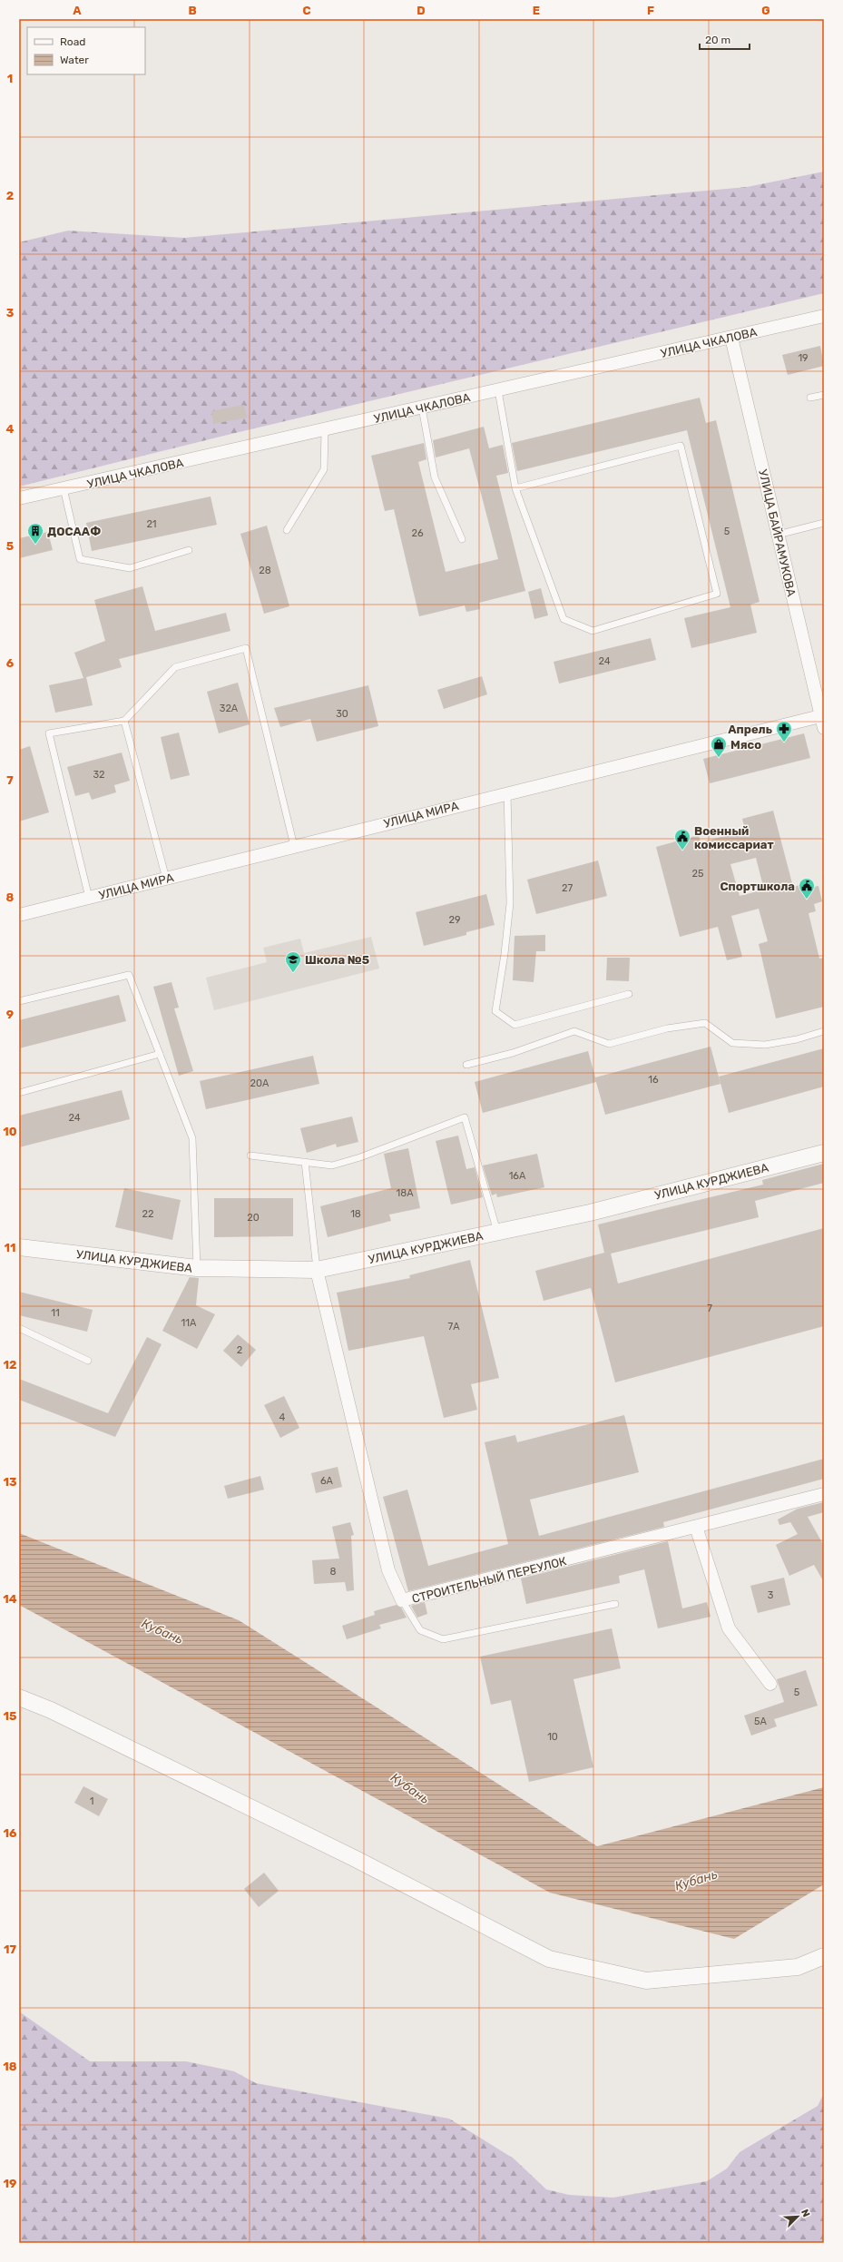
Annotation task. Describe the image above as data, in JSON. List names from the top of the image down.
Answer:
{
  "streets": {
    "street": [
      "УЛИЦА ЧКАЛОВА",
      "УЛИЦА БАЙРАМУКОВА",
      "УЛИЦА МИРА",
      "УЛИЦА КУРДЖИЕВА",
      "СТРОИТЕЛЬНЫЙ ПЕРЕУЛОК"
    ]
  },
  "crossings": [
    ["УЛИЦА ЧКАЛОВА", "УЛИЦА БАЙРАМУКОВА"],
    ["УЛИЦА БАЙРАМУКОВА", "УЛИЦА МИРА"],
    ["УЛИЦА КУРДЖИЕВА", "СТРОИТЕЛЬНЫЙ ПЕРЕУЛОК"]
  ],
  "water": ["Кубань"],
  "places": {
    "building": ["ДОСААФ"],
    "pharmacy": ["Апрель"],
    "shop": ["Мясо"],
    "public building": ["Военный комиссариат", "Спортшкола"],
    "school or university": ["Школа №5"]
  },
  "house_numbers": [
    "19",
    "21",
    "5",
    "26",
    "28",
    "24",
    "32А",
    "30",
    "32",
    "25",
    "27",
    "29",
    "16",
    "20А",
    "24",
    "16А",
    "18А",
    "22",
    "18",
    "20",
    "7",
    "11",
    "11А",
    "7А",
    "2",
    "4",
    "6А",
    "8",
    "3",
    "5",
    "5А",
    "10",
    "1"
  ],
  "legend": ["Road", "Water"],
  "scale_bar": "20 m",
  "north": "top right",
  "grid": {
    "columns": [
      "A",
      "B",
      "C",
      "D",
      "E",
      "F",
      "G"
    ],
    "rows": [
      "1",
      "2",
      "3",
      "4",
      "5",
      "6",
      "7",
      "8",
      "9",
      "10",
      "11",
      "12",
      "13",
      "14",
      "15",
      "16",
      "17",
      "18",
      "19"
    ]
  }
}
